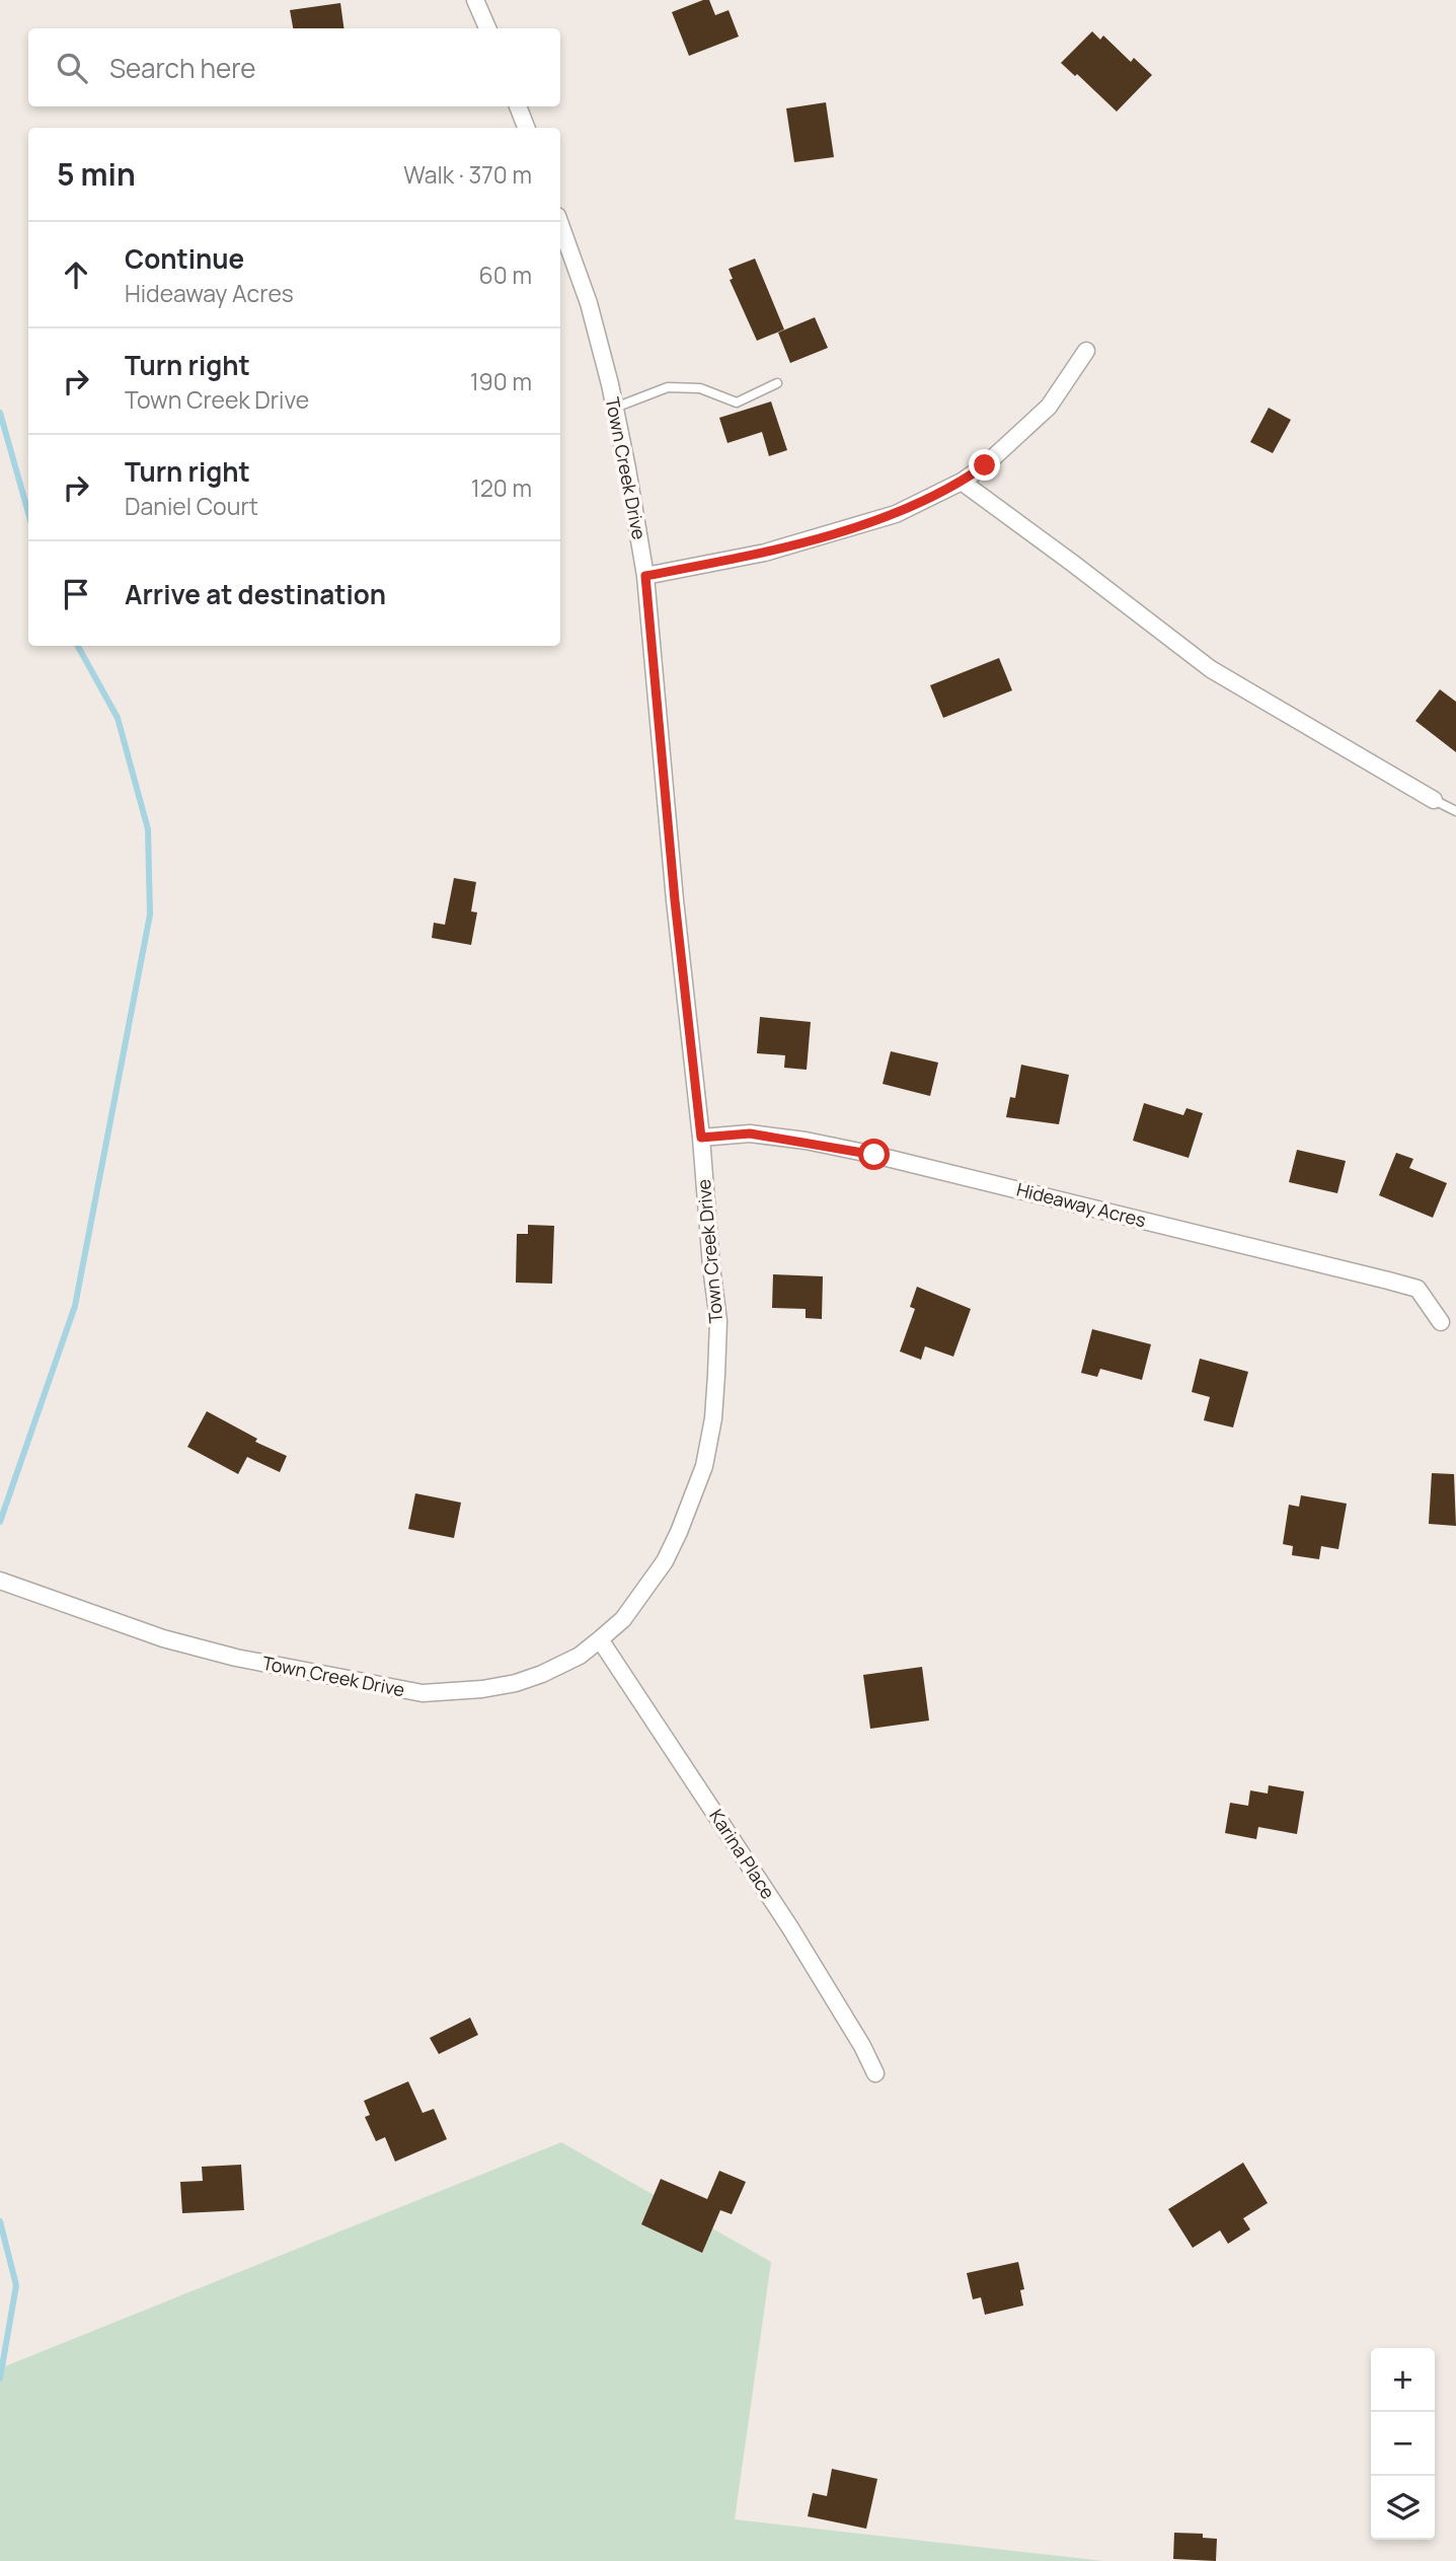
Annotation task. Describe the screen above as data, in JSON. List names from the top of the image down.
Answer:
{
  "streets": {
    "street": ["Town Creek Drive", "Hideaway Acres", "Karina Place"]
  },
  "crossings": [
    ["Town Creek Drive", "Hideaway Acres"],
    ["Town Creek Drive", "Karina Place"]
  ],
  "page": {
    "search": "Search here",
    "heading": ["5 min", "Walk · 370 m"],
    "list": [
      ["Continue", "Hideaway Acres", "60 m"],
      ["Turn right", "Town Creek Drive", "190 m"],
      ["Turn right", "Daniel Court", "120 m"],
      "Arrive at destination"
    ],
    "map_buttons": ["+", "−"]
  }
}
